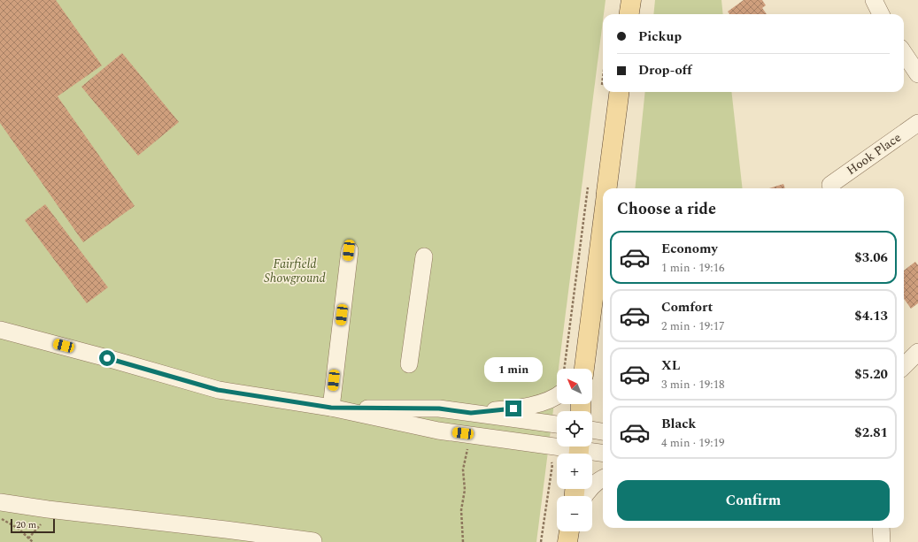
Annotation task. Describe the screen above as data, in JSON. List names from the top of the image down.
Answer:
{
  "streets": {
    "street": ["Hook Place"]
  },
  "parks": ["Fairfield Showground"],
  "scale_bar": "20 m",
  "north": "top left",
  "page": {
    "banner": ["Pickup", "Drop-off"],
    "heading": "Choose a ride",
    "list": [
      {
        "name": "Economy",
        "note": "1 min · 19:16",
        "value": "$3.06"
      },
      {
        "name": "Comfort",
        "note": "2 min · 19:17",
        "value": "$4.13"
      },
      {
        "name": "XL",
        "note": "3 min · 19:18",
        "value": "$5.20"
      },
      {
        "name": "Black",
        "note": "4 min · 19:19",
        "value": "$2.81"
      }
    ],
    "bubble": "1 min",
    "map_buttons": ["+", "−"],
    "buttons": "Confirm",
    "scale": "20 m"
  }
}
